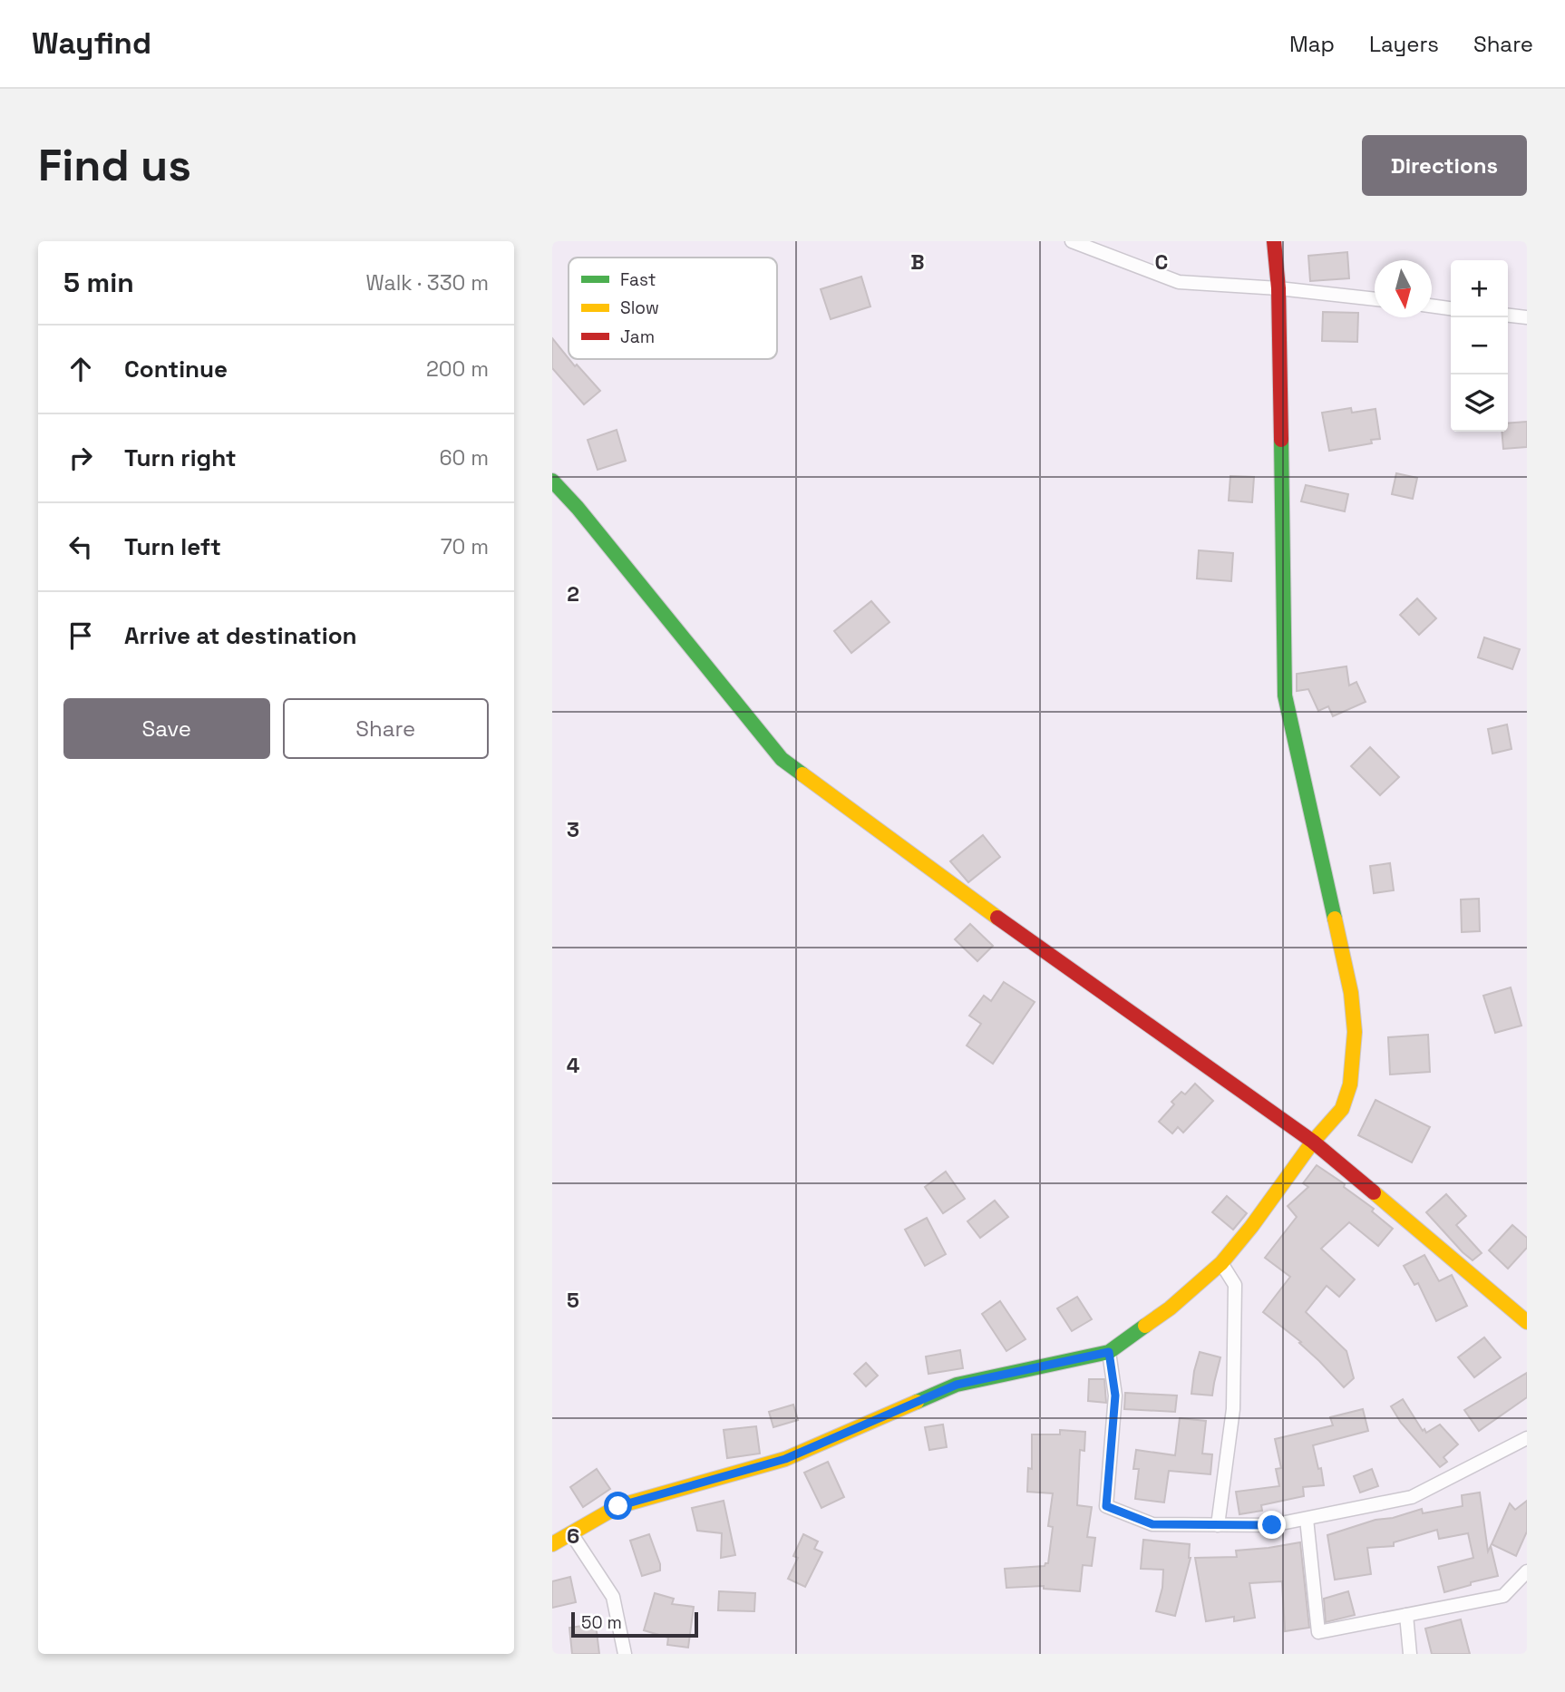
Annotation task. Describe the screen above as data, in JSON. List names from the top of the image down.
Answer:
{
  "legend": ["Fast", "Slow", "Jam"],
  "scale_bar": "50 m",
  "north": "bottom",
  "page": {
    "header": "Wayfind",
    "nav": ["Map", "Layers", "Share"],
    "buttons": [
      "Directions",
      ["Save", "Share"]
    ],
    "title": "Find us",
    "heading": ["5 min", "Walk · 330 m"],
    "map_buttons": ["+", "−"],
    "list": [
      ["Continue", "200 m"],
      ["Turn right", "60 m"],
      ["Turn left", "70 m"],
      "Arrive at destination"
    ],
    "scale": "50 m"
  },
  "grid": {
    "columns": ["B", "C"],
    "rows": [
      "2",
      "3",
      "4",
      "5",
      "6"
    ]
  }
}
